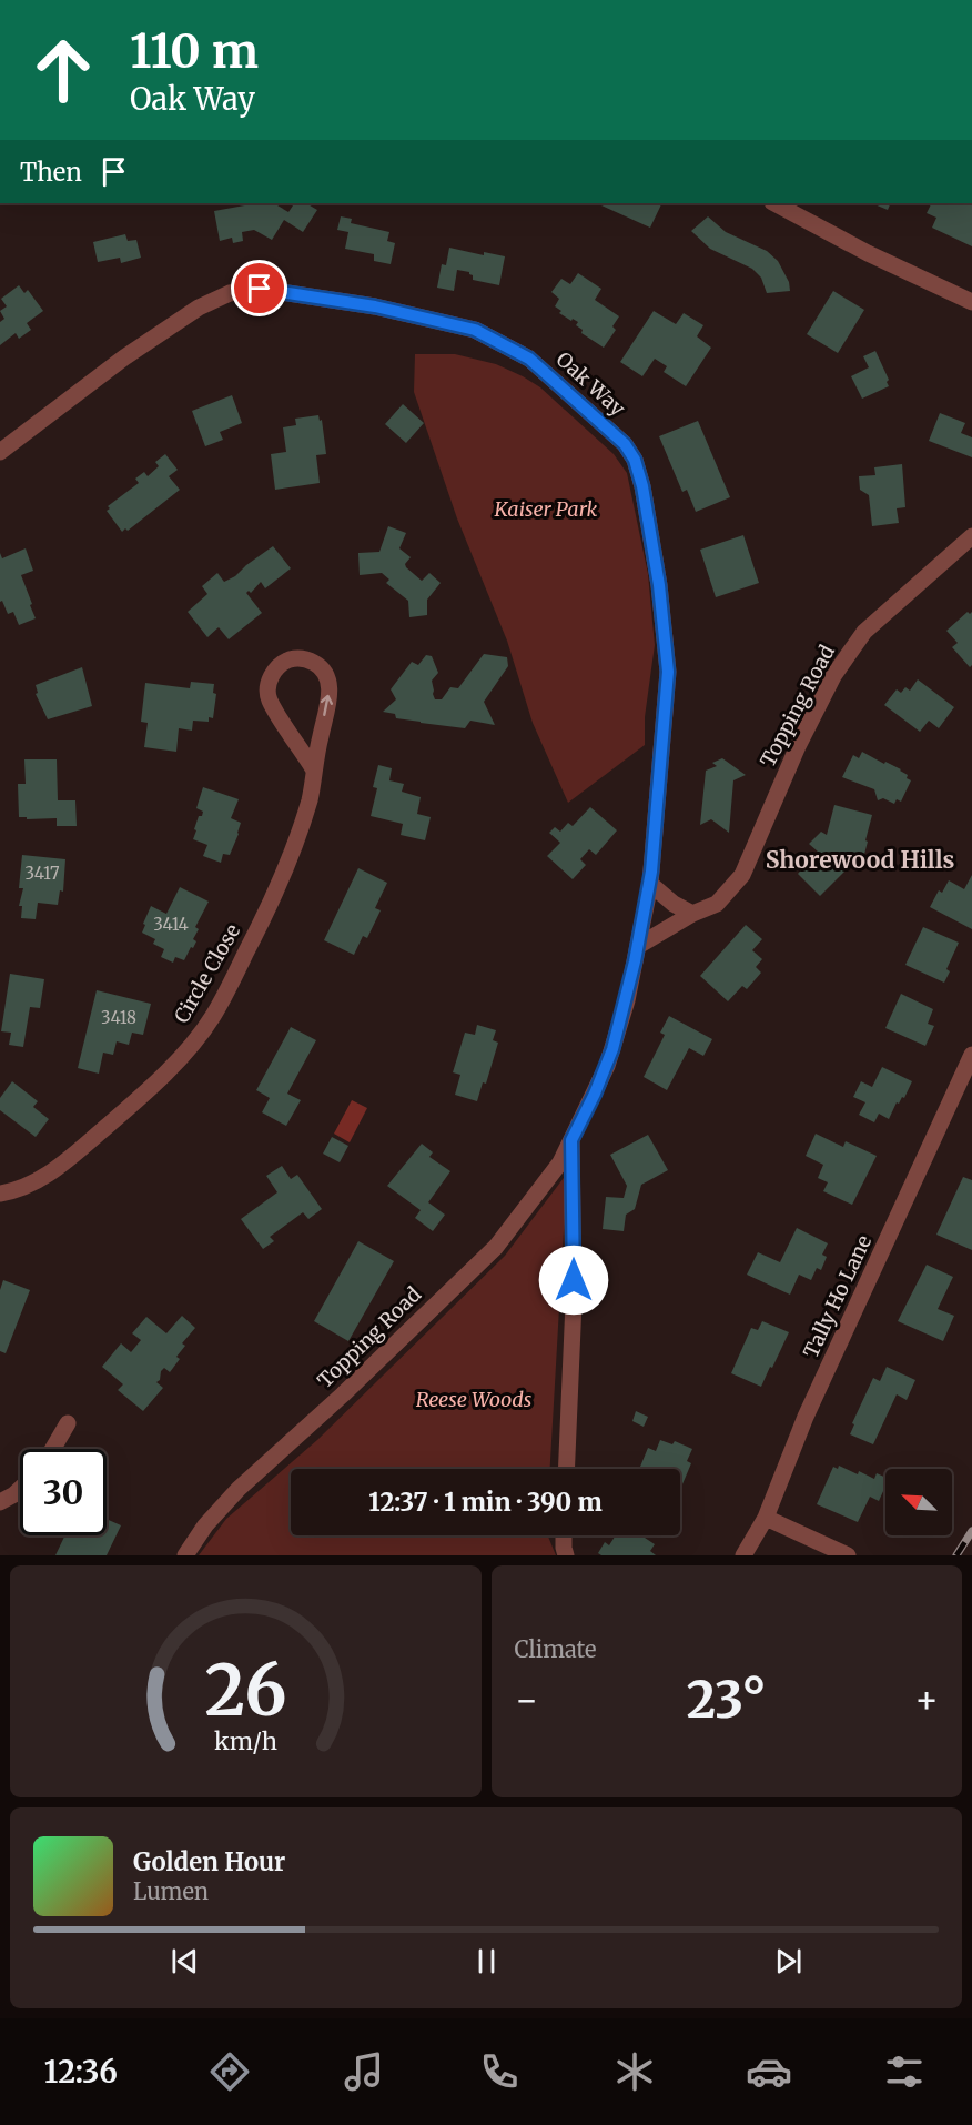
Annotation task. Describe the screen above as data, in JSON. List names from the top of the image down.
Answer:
{
  "streets": {
    "street": [
      "Oak Way",
      "Topping Road",
      "Circle Close",
      "Tally Ho Lane"
    ]
  },
  "crossings": [
    ["Oak Way", "Topping Road"]
  ],
  "districts": ["Shorewood Hills"],
  "parks": ["Kaiser Park", "Reese Woods"],
  "house_numbers": ["3417", "3414", "3418"],
  "north": "top left",
  "page": {
    "turn": ["110 m", "Oak Way"],
    "then": "Then",
    "limit": "30",
    "trip": "12:37 · 1 min · 390 m",
    "tile": "Climate",
    "heat": ["−", "23°", "+"],
    "song": ["Golden Hour", "Lumen"],
    "tabs": "12:36",
    "gauge": ["26", "km/h"]
  }
}
